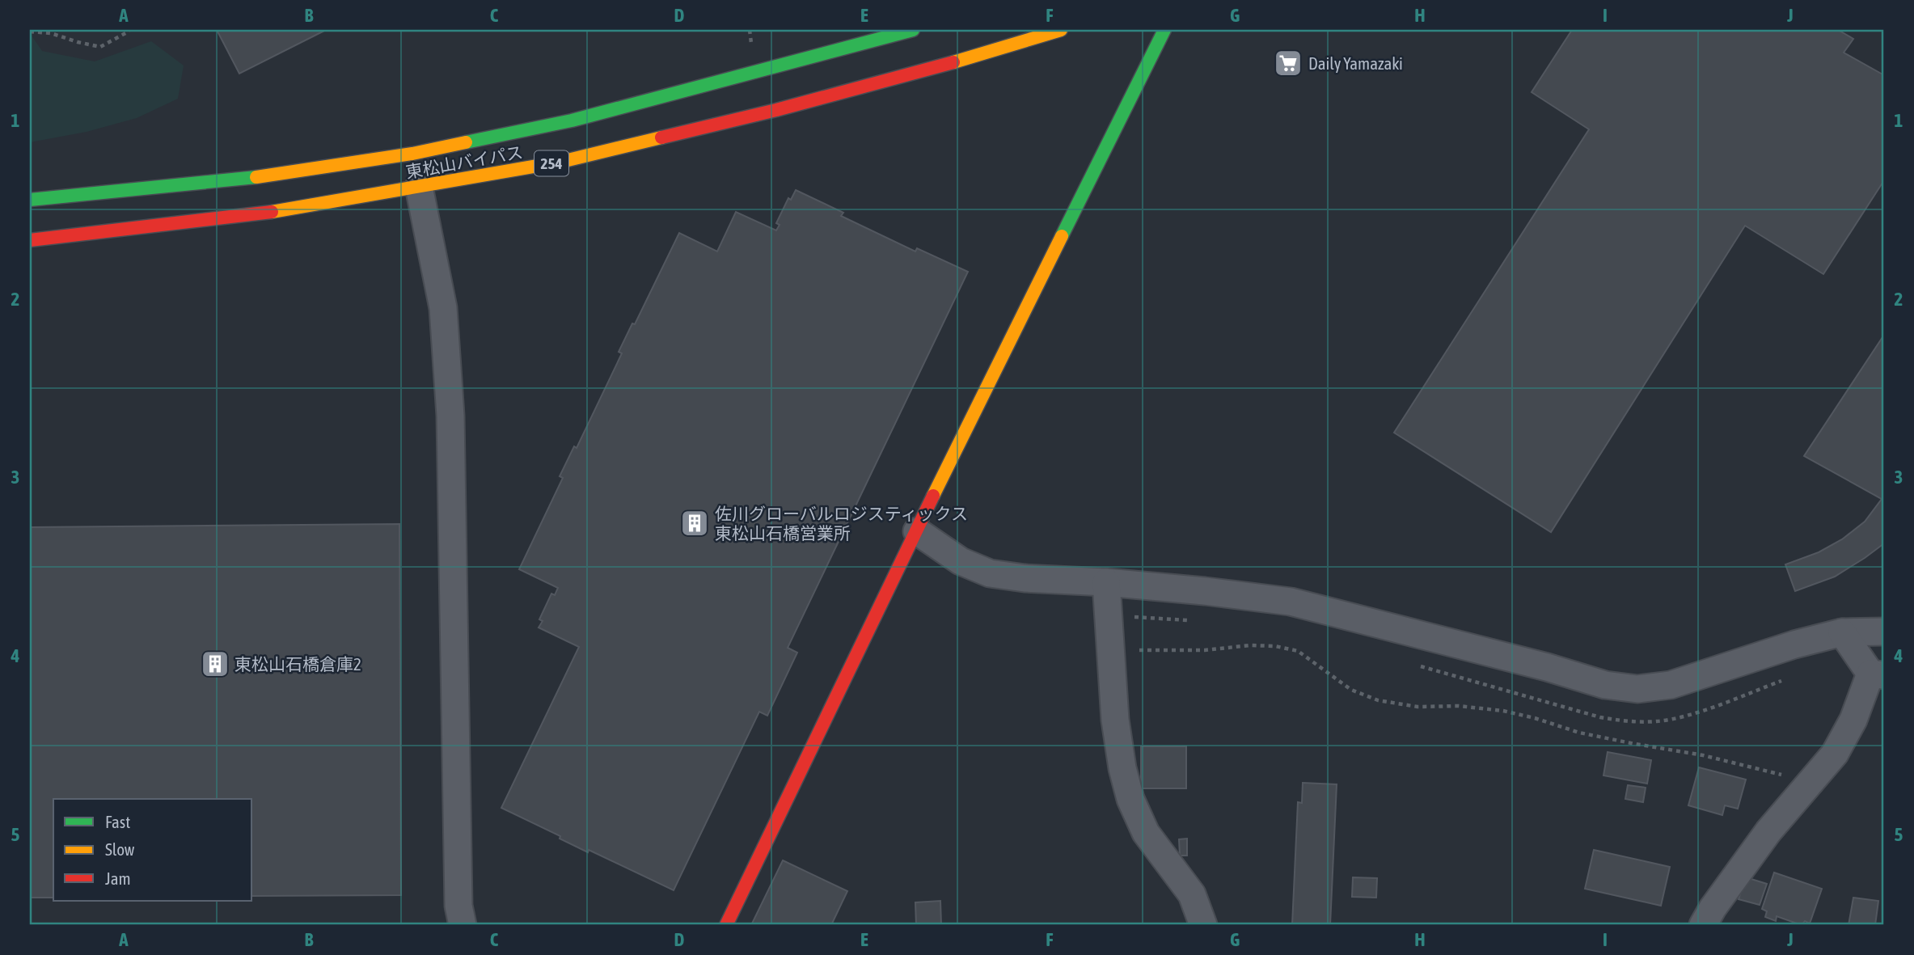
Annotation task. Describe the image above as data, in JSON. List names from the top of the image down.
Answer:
{
  "streets": {
    "main road": ["東松山バイパス", "254"]
  },
  "places": {
    "supermarket": ["Daily Yamazaki"],
    "building": ["佐川グローバルロジスティックス 東松山石橋営業所", "東松山石橋倉庫2"]
  },
  "legend": ["Fast", "Slow", "Jam"],
  "grid": {
    "columns": [
      "A",
      "B",
      "C",
      "D",
      "E",
      "F",
      "G",
      "H",
      "I",
      "J"
    ],
    "rows": [
      "1",
      "2",
      "3",
      "4",
      "5"
    ]
  }
}
